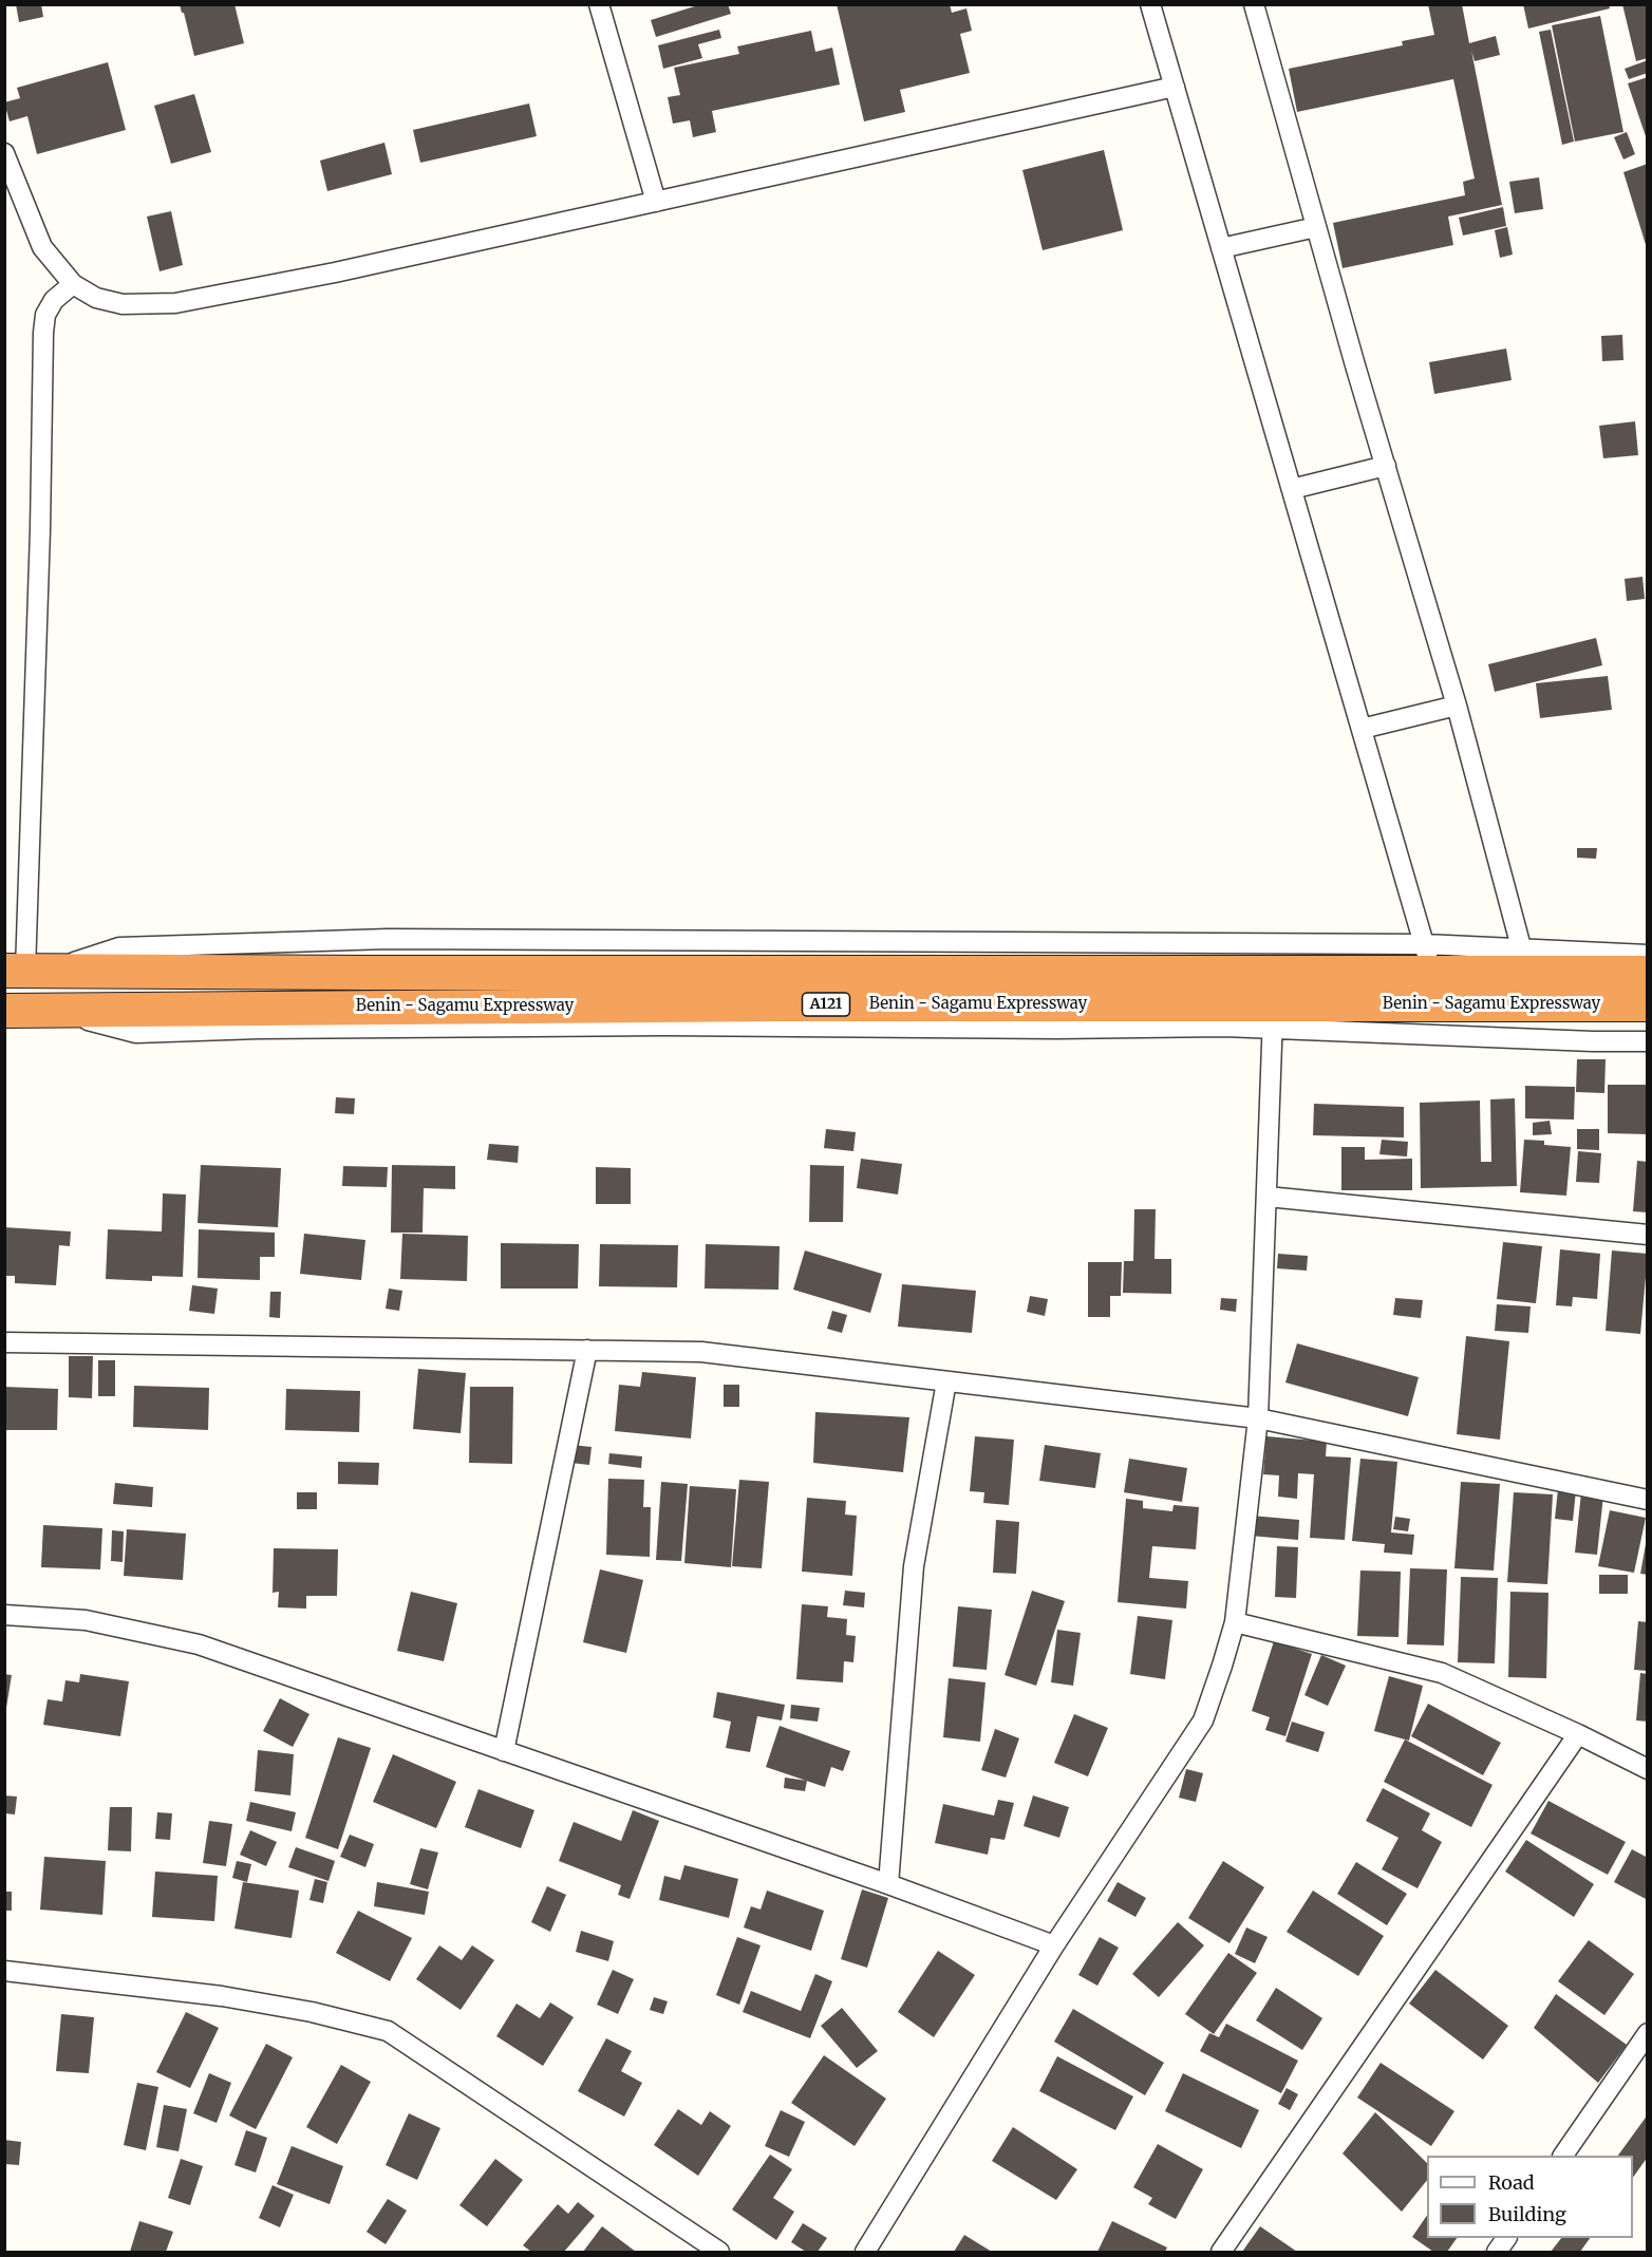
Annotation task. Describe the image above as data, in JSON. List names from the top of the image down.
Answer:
{
  "streets": {
    "highway": ["A121", "Benin - Sagamu Expressway"]
  },
  "legend": ["Road", "Building"]
}
